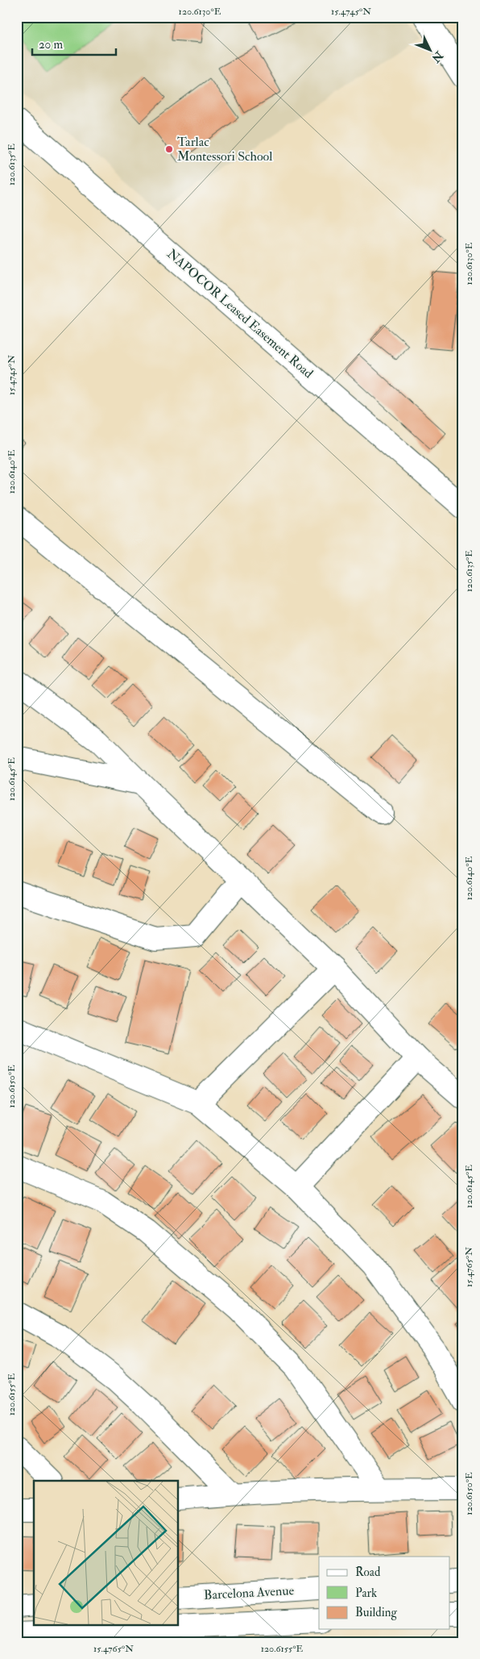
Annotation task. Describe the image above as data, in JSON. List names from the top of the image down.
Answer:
{
  "streets": {
    "street": ["NAPOCOR Leased Easement Road", "Barcelona Avenue"]
  },
  "places": ["Tarlac Montessori School"],
  "legend": ["Road", "Park", "Building"],
  "scale_bar": "20 m",
  "north": "bottom right",
  "coordinates": [
    "120.6130°E",
    "15.4745°N",
    "120.6135°E",
    "120.6140°E",
    "120.6145°E",
    "120.6150°E",
    "15.4765°N",
    "120.6155°E"
  ]
}
